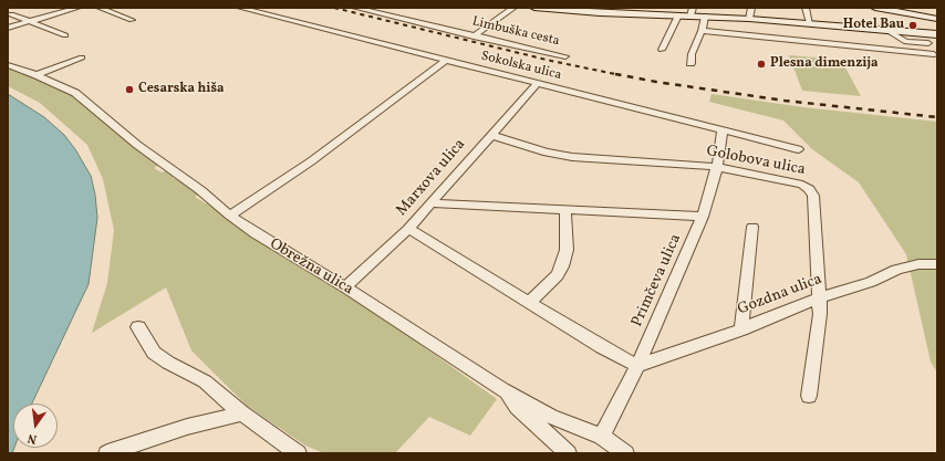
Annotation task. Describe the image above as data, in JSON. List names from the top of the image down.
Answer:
{
  "streets": {
    "main road": ["Limbuška cesta"],
    "street": [
      "Sokolska ulica",
      "Golobova ulica",
      "Marxova ulica",
      "Obrežna ulica",
      "Primčeva ulica",
      "Gozdna ulica"
    ]
  },
  "crossings": [
    ["Sokolska ulica", "Marxova ulica"],
    ["Sokolska ulica", "Primčeva ulica"],
    ["Golobova ulica", "Marxova ulica"],
    ["Golobova ulica", "Primčeva ulica"],
    ["Golobova ulica", "Gozdna ulica"],
    ["Marxova ulica", "Obrežna ulica"],
    ["Obrežna ulica", "Primčeva ulica"],
    ["Primčeva ulica", "Gozdna ulica"]
  ],
  "places": ["Hotel Bau", "Plesna dimenzija", "Cesarska hiša"],
  "north": "bottom"
}
